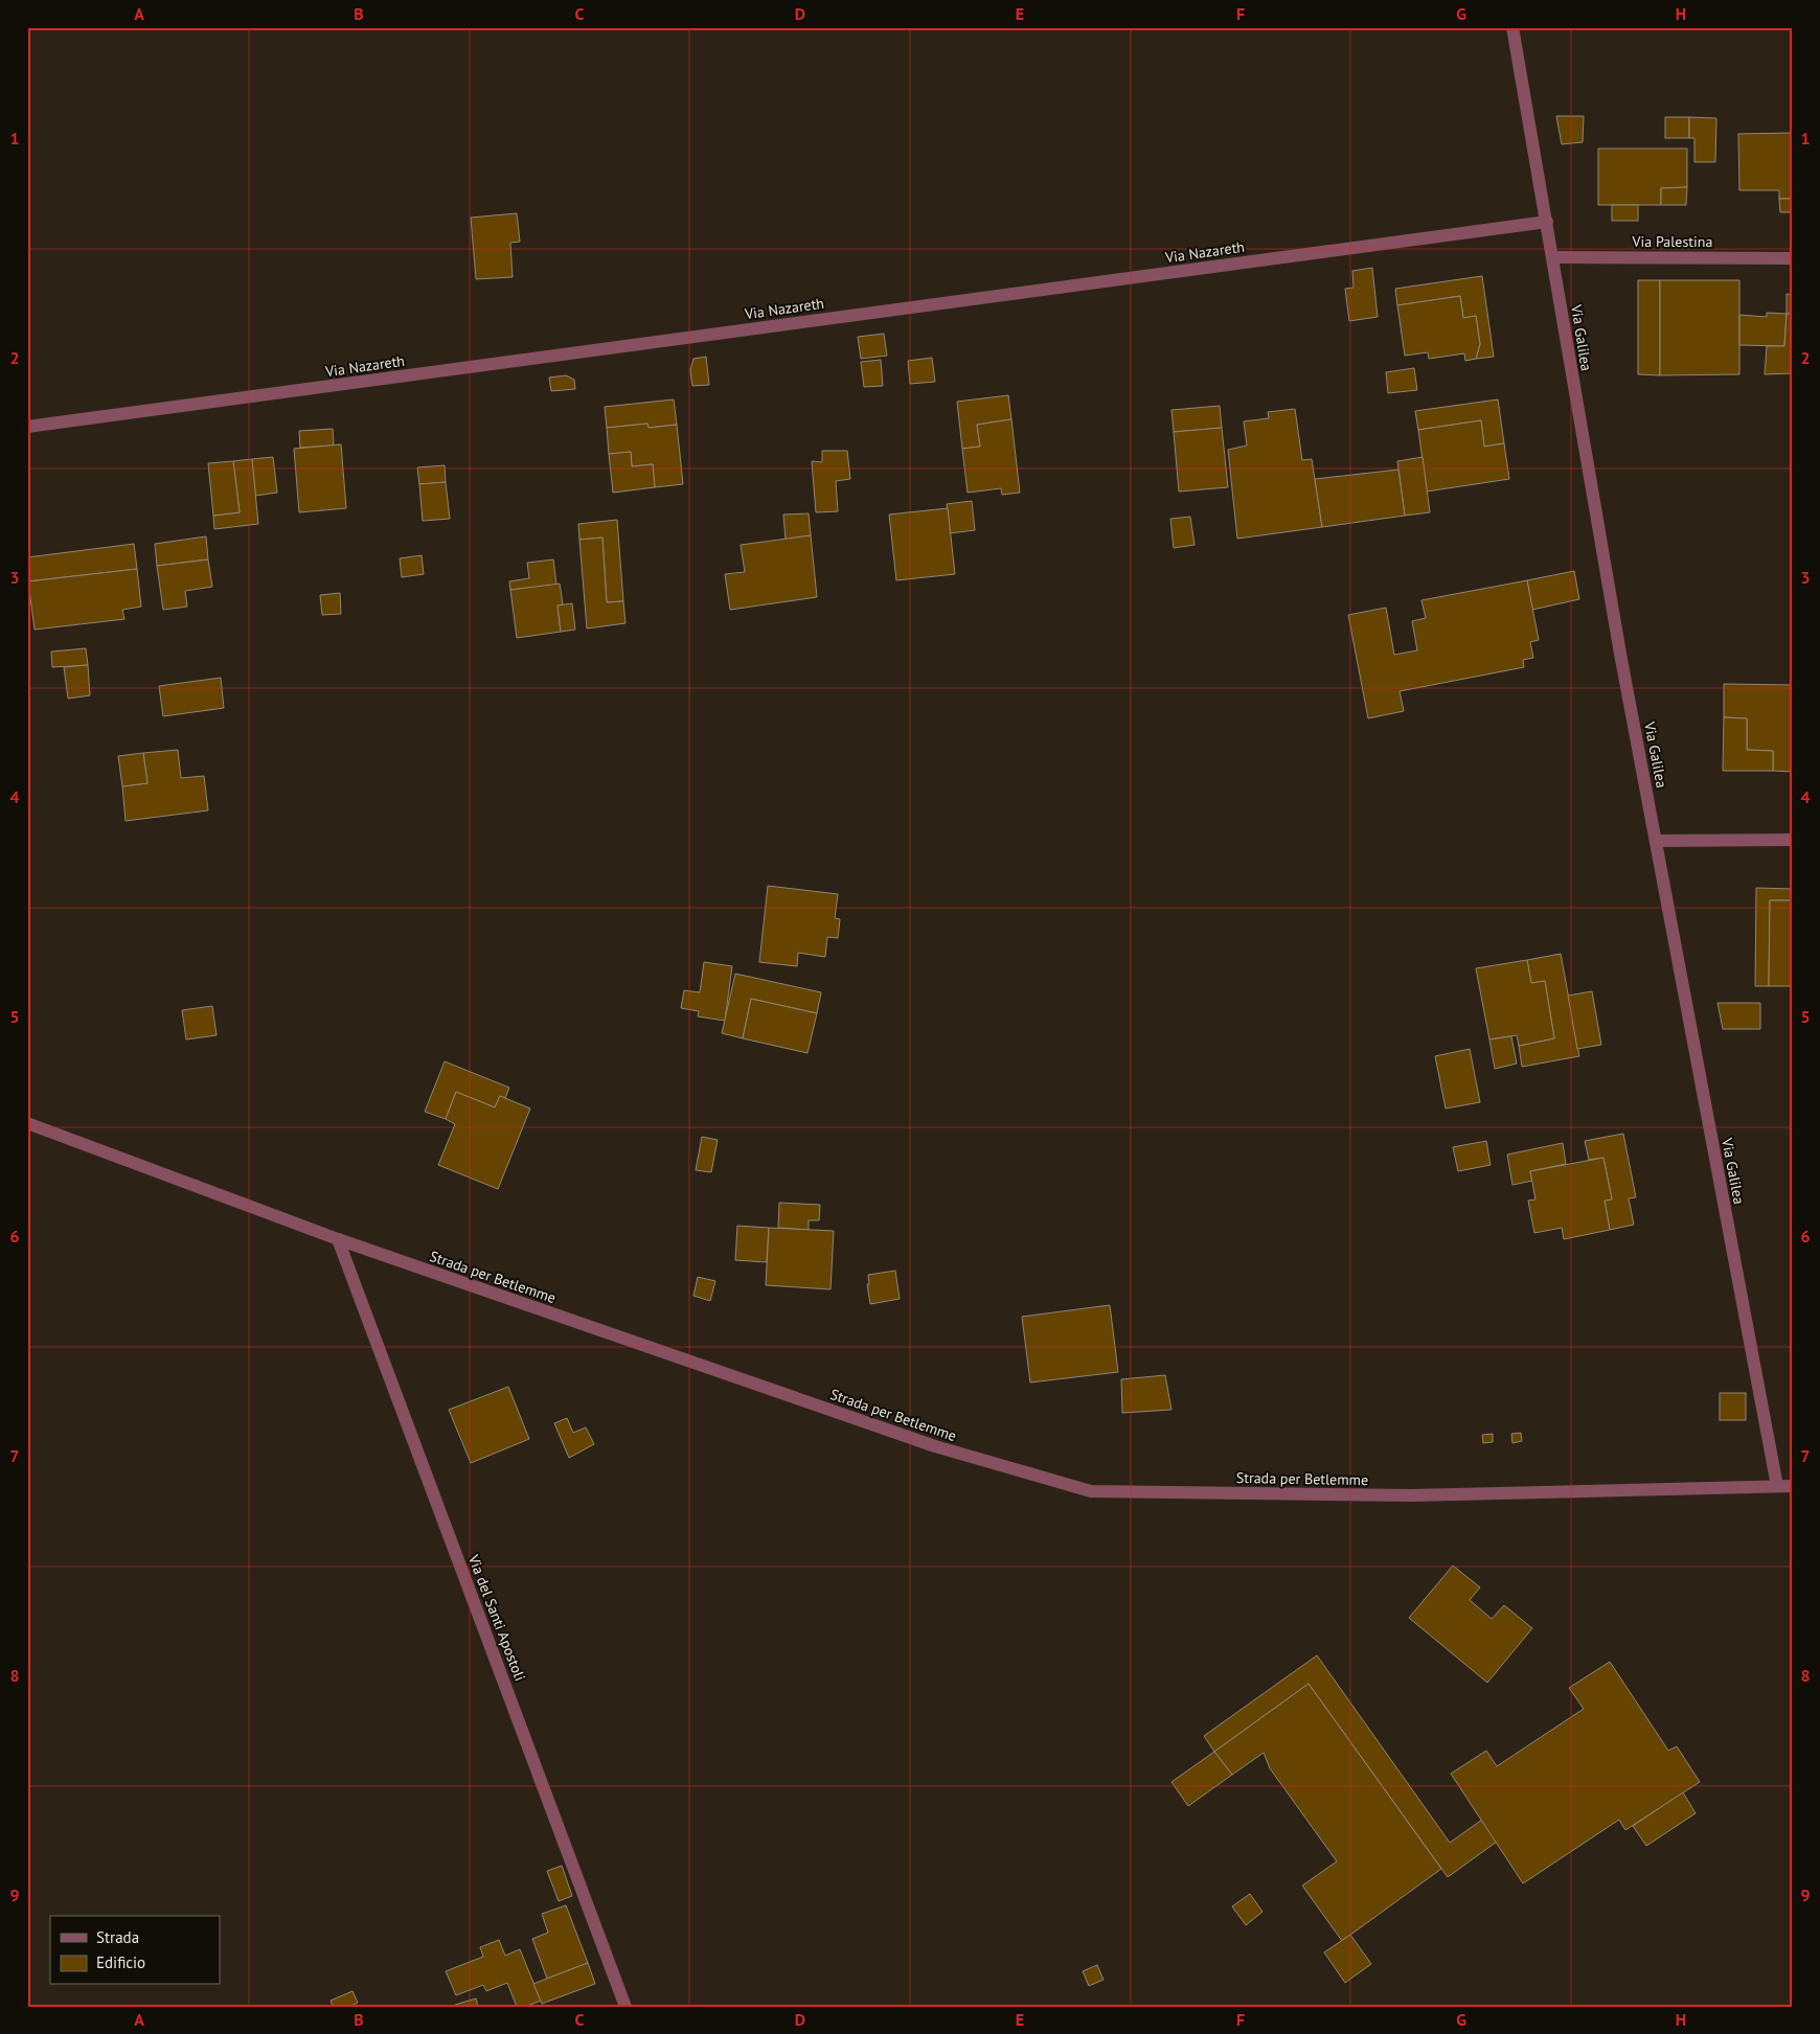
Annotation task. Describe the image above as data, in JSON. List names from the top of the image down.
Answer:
{
  "streets": {
    "street": [
      "Via Palestina",
      "Via Nazareth",
      "Via Galilea",
      "Strada per Betlemme",
      "Via del Santi Apostoli"
    ]
  },
  "crossings": [
    ["Via Palestina", "Via Galilea"],
    ["Via Nazareth", "Via Galilea"],
    ["Via Galilea", "Strada per Betlemme"],
    ["Strada per Betlemme", "Via del Santi Apostoli"]
  ],
  "legend": ["Strada", "Edificio"],
  "grid": {
    "columns": [
      "A",
      "B",
      "C",
      "D",
      "E",
      "F",
      "G",
      "H"
    ],
    "rows": [
      "1",
      "2",
      "3",
      "4",
      "5",
      "6",
      "7",
      "8",
      "9"
    ]
  }
}
